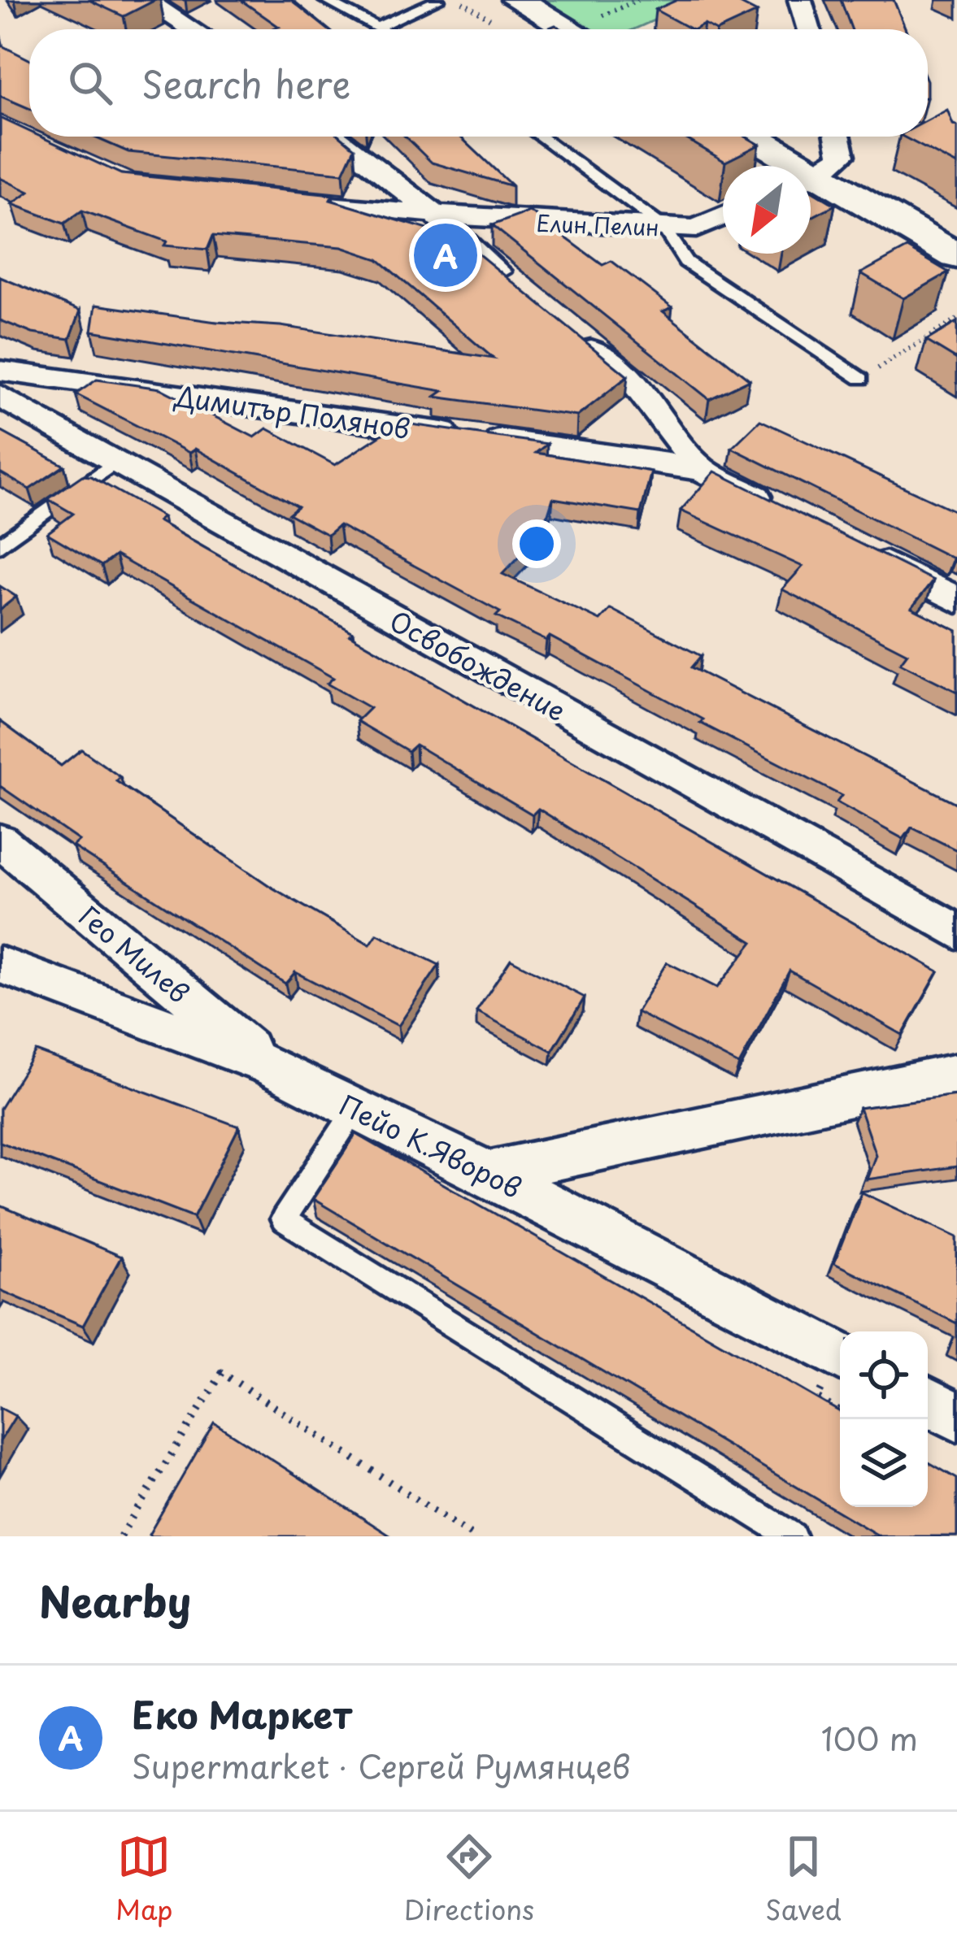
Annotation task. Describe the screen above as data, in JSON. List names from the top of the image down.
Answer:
{
  "streets": {
    "street": [
      "Елин Пелин",
      "Димитър Полянов",
      "Освобождение",
      "Гео Милев",
      "Пейо К.Яворов"
    ]
  },
  "crossings": [
    ["Гео Милев", "Пейо К.Яворов"]
  ],
  "north": "bottom left",
  "page": {
    "search": "Search here",
    "pins": "A",
    "heading": "Nearby",
    "list": [
      {
        "mark": "A",
        "name": "Еко Маркет",
        "note": "Supermarket · Сергей Румянцев",
        "value": "100 m"
      }
    ],
    "nav": ["Map", "Directions", "Saved"]
  }
}
